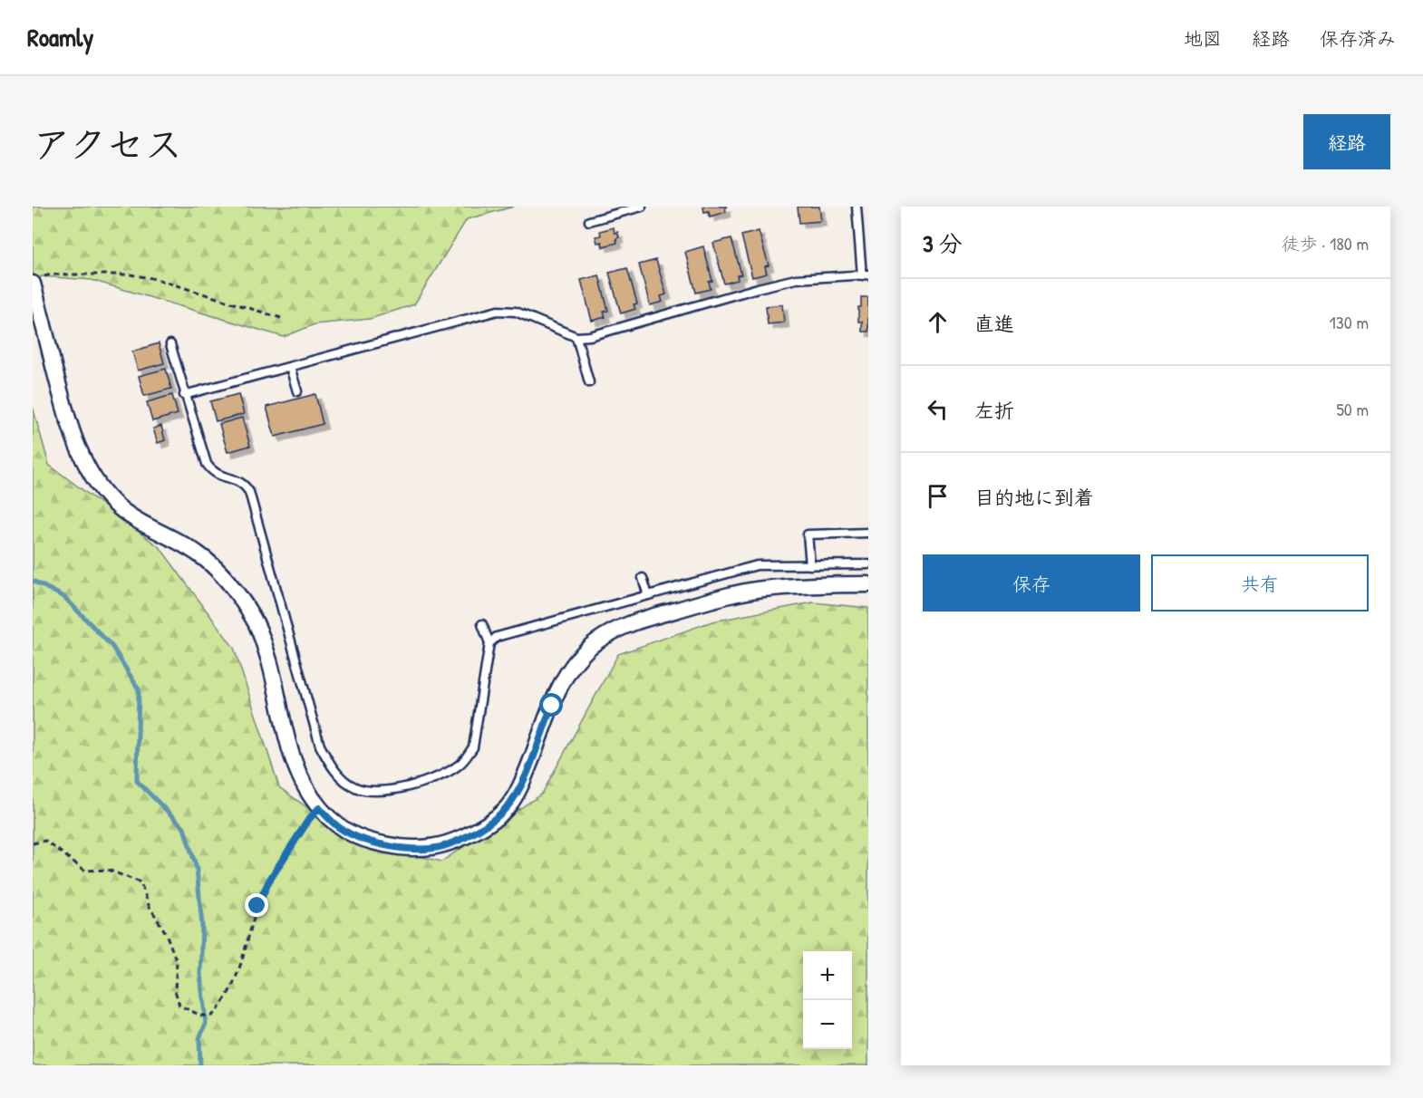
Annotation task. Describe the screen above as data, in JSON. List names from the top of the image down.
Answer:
{
  "page": {
    "header": "Roamly",
    "nav": ["地図", "経路", "保存済み"],
    "title": "アクセス",
    "buttons": [
      "経路",
      ["保存", "共有"]
    ],
    "heading": ["3 分", "徒歩 · 180 m"],
    "list": [
      ["直進", "130 m"],
      ["左折", "50 m"],
      "目的地に到着"
    ],
    "map_buttons": ["+", "−"]
  }
}
